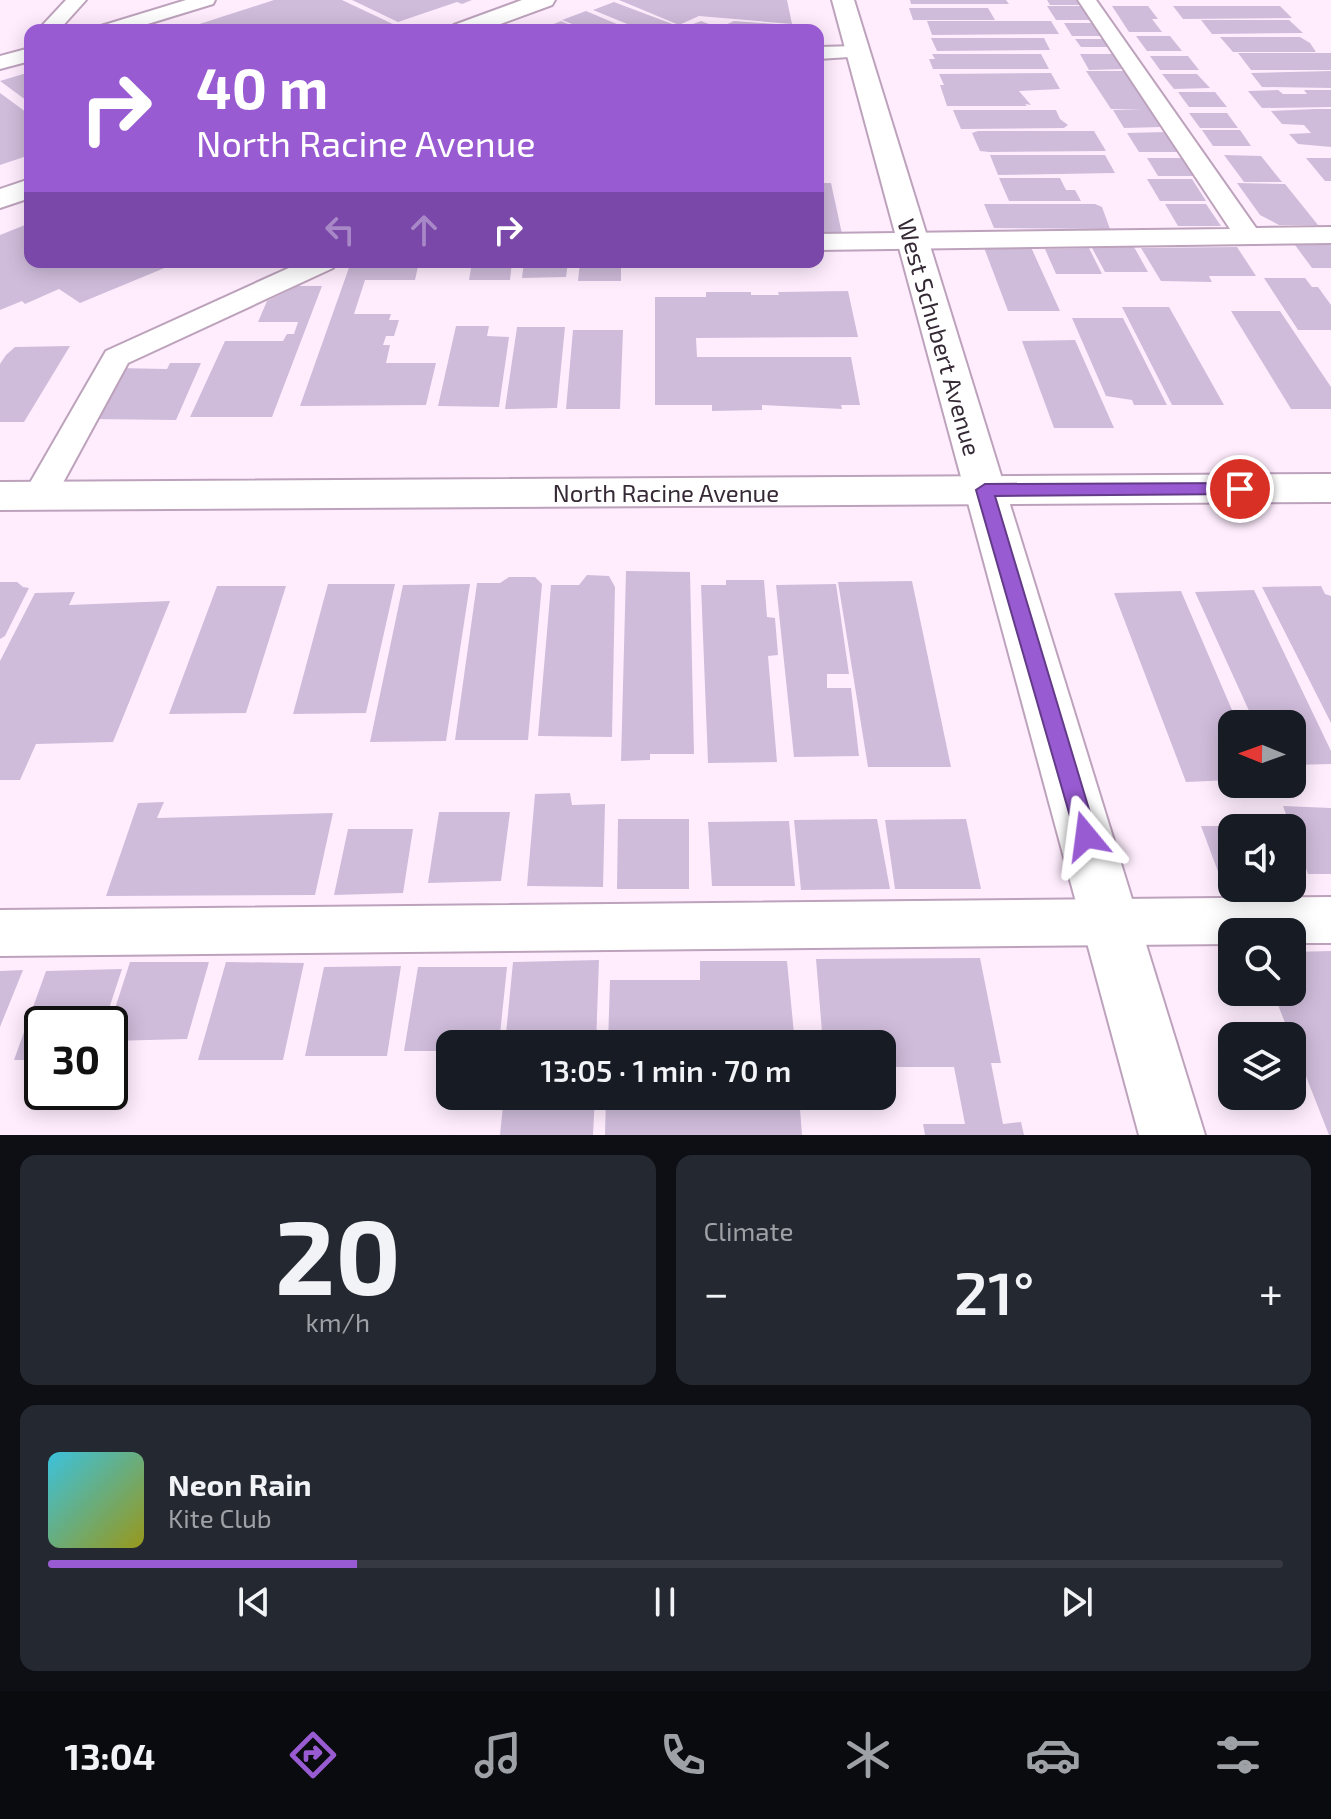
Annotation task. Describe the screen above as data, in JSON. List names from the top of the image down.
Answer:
{
  "streets": {
    "street": ["West Schubert Avenue", "North Racine Avenue"]
  },
  "crossings": [
    ["West Schubert Avenue", "North Racine Avenue"]
  ],
  "north": "left",
  "page": {
    "turn": ["40 m", "North Racine Avenue"],
    "limit": "30",
    "trip": "13:05 · 1 min · 70 m",
    "tile": [
      ["20", "km/h"],
      "Climate"
    ],
    "heat": ["−", "21°", "+"],
    "song": ["Neon Rain", "Kite Club"],
    "tabs": "13:04"
  }
}
